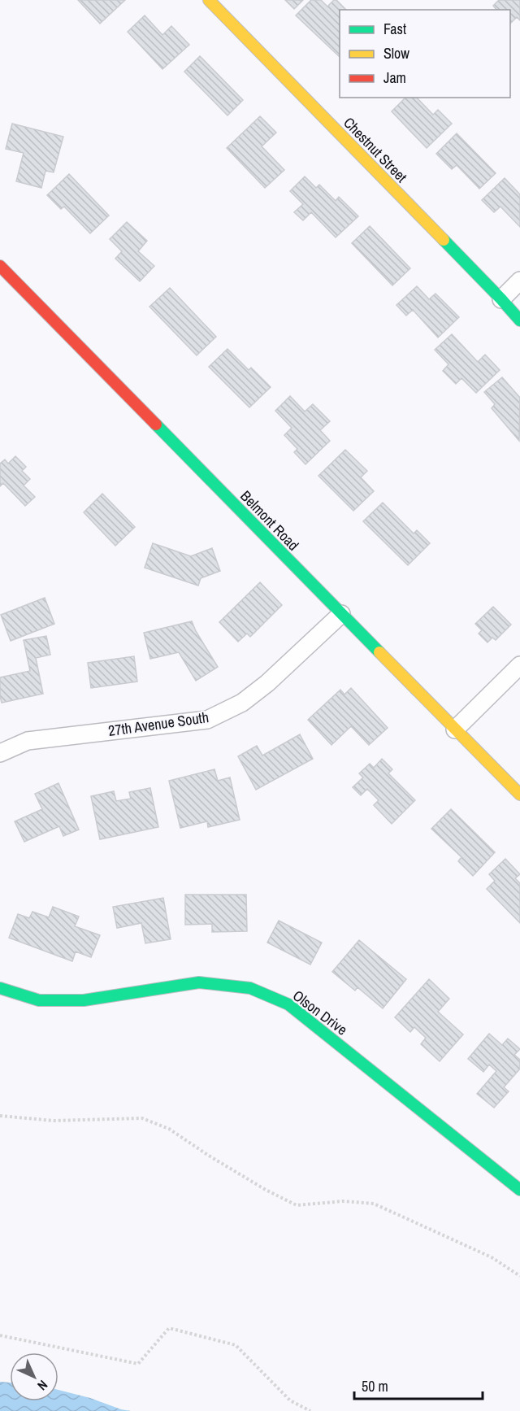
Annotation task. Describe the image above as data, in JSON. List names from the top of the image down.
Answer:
{
  "streets": {
    "street": [
      "Chestnut Street",
      "Belmont Road",
      "27th Avenue South",
      "Olson Drive"
    ]
  },
  "crossings": [
    ["Belmont Road", "27th Avenue South"]
  ],
  "legend": ["Fast", "Slow", "Jam"],
  "scale_bar": "50 m",
  "north": "bottom right"
}
